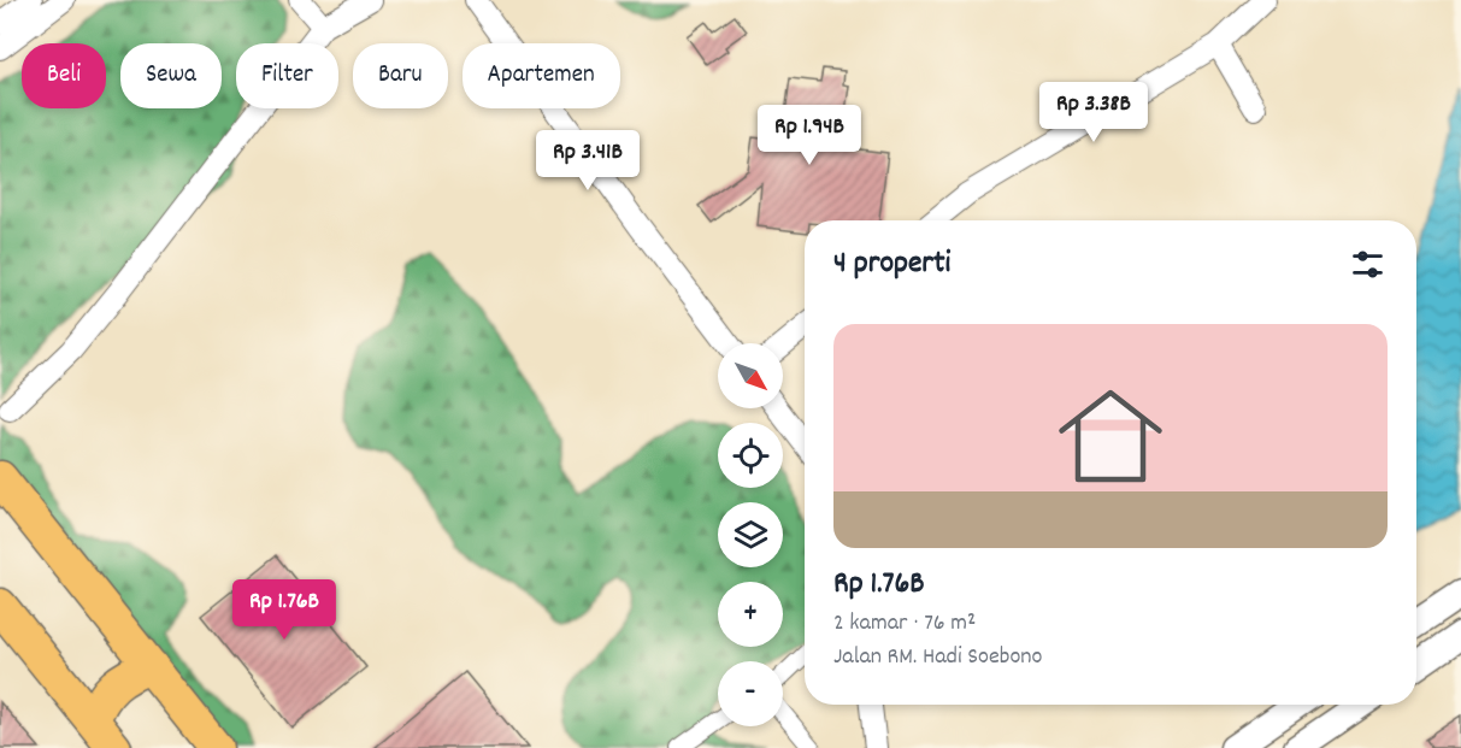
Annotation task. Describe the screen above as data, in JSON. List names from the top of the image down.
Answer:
{
  "north": "bottom right",
  "page": {
    "chip": [
      "Beli",
      "Sewa",
      "Filter",
      "Baru",
      "Apartemen"
    ],
    "price": [
      "Rp 3.38B",
      "Rp 1.94B",
      "Rp 3.41B",
      "Rp 1.76B"
    ],
    "heading": "4 properti",
    "list": [
      {
        "name": "Rp 1.76B",
        "note": "2 kamar · 76 m² · Jalan RM. Hadi Soebono"
      }
    ],
    "map_buttons": ["+", "−"]
  }
}
